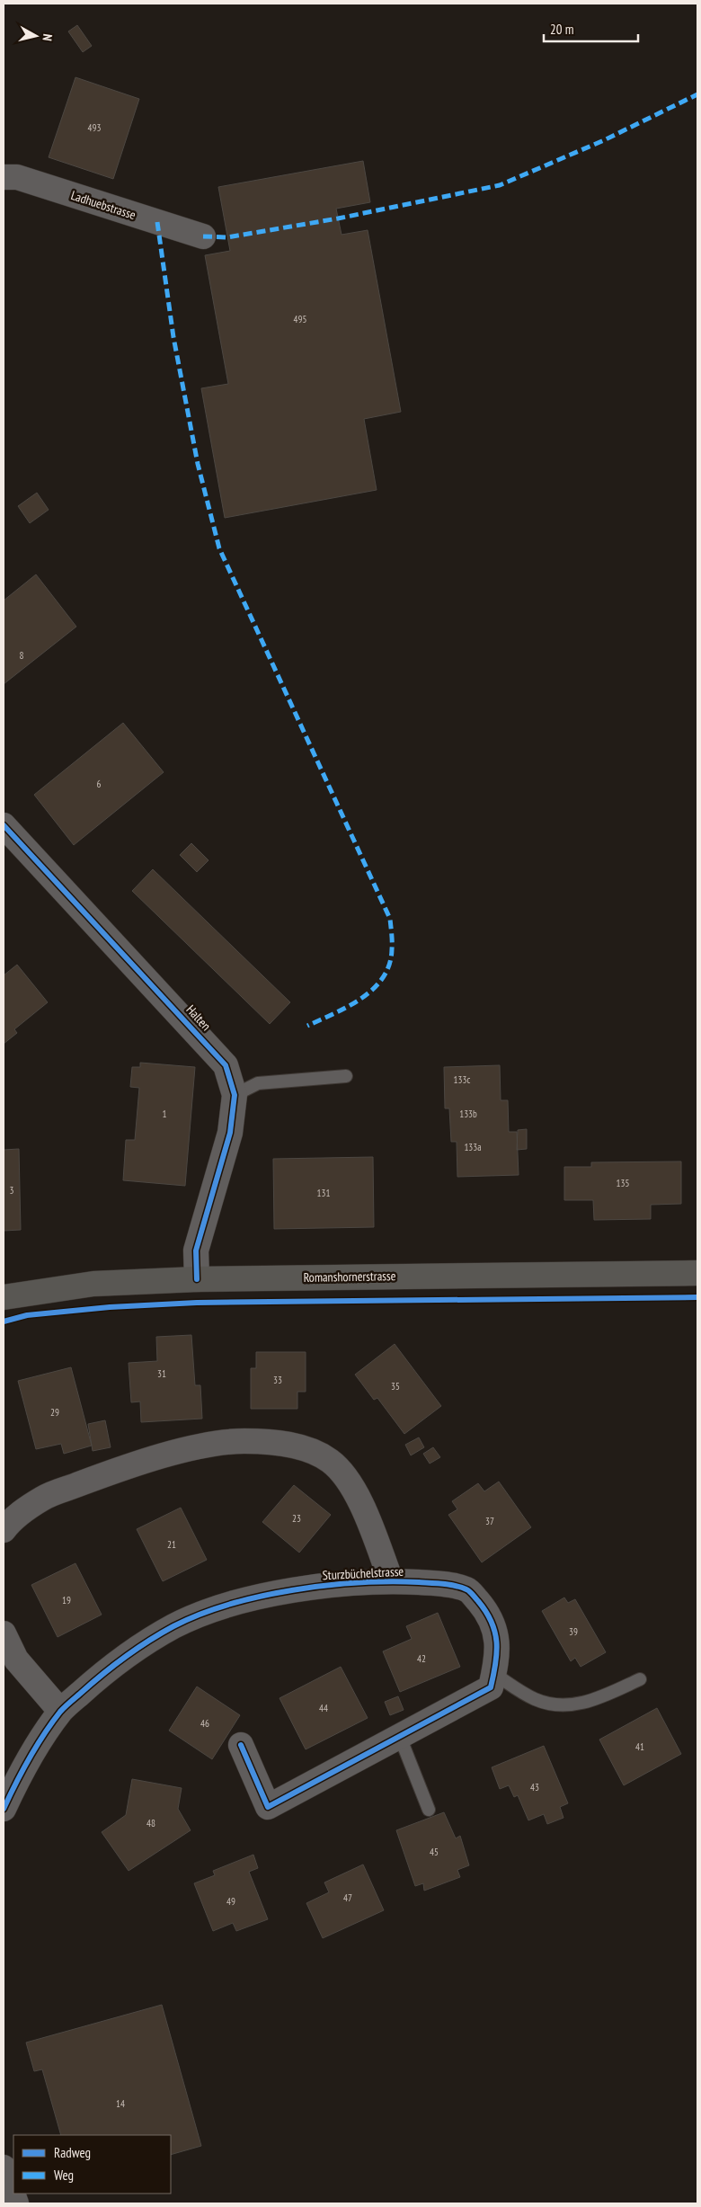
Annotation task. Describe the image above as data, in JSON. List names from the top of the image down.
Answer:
{
  "streets": {
    "main road": ["Romanshornerstrasse"],
    "street": ["Ladhuebstrasse", "Halten", "Sturzbüchelstrasse"]
  },
  "crossings": [
    ["Halten", "Romanshornerstrasse"]
  ],
  "house_numbers": [
    "493",
    "495",
    "8",
    "6",
    "133c",
    "1",
    "133b",
    "133a",
    "135",
    "3",
    "131",
    "31",
    "33",
    "35",
    "29",
    "23",
    "37",
    "21",
    "19",
    "39",
    "42",
    "44",
    "46",
    "41",
    "43",
    "48",
    "45",
    "47",
    "49",
    "14"
  ],
  "legend": ["Radweg", "Weg"],
  "scale_bar": "20 m",
  "north": "right"
}
